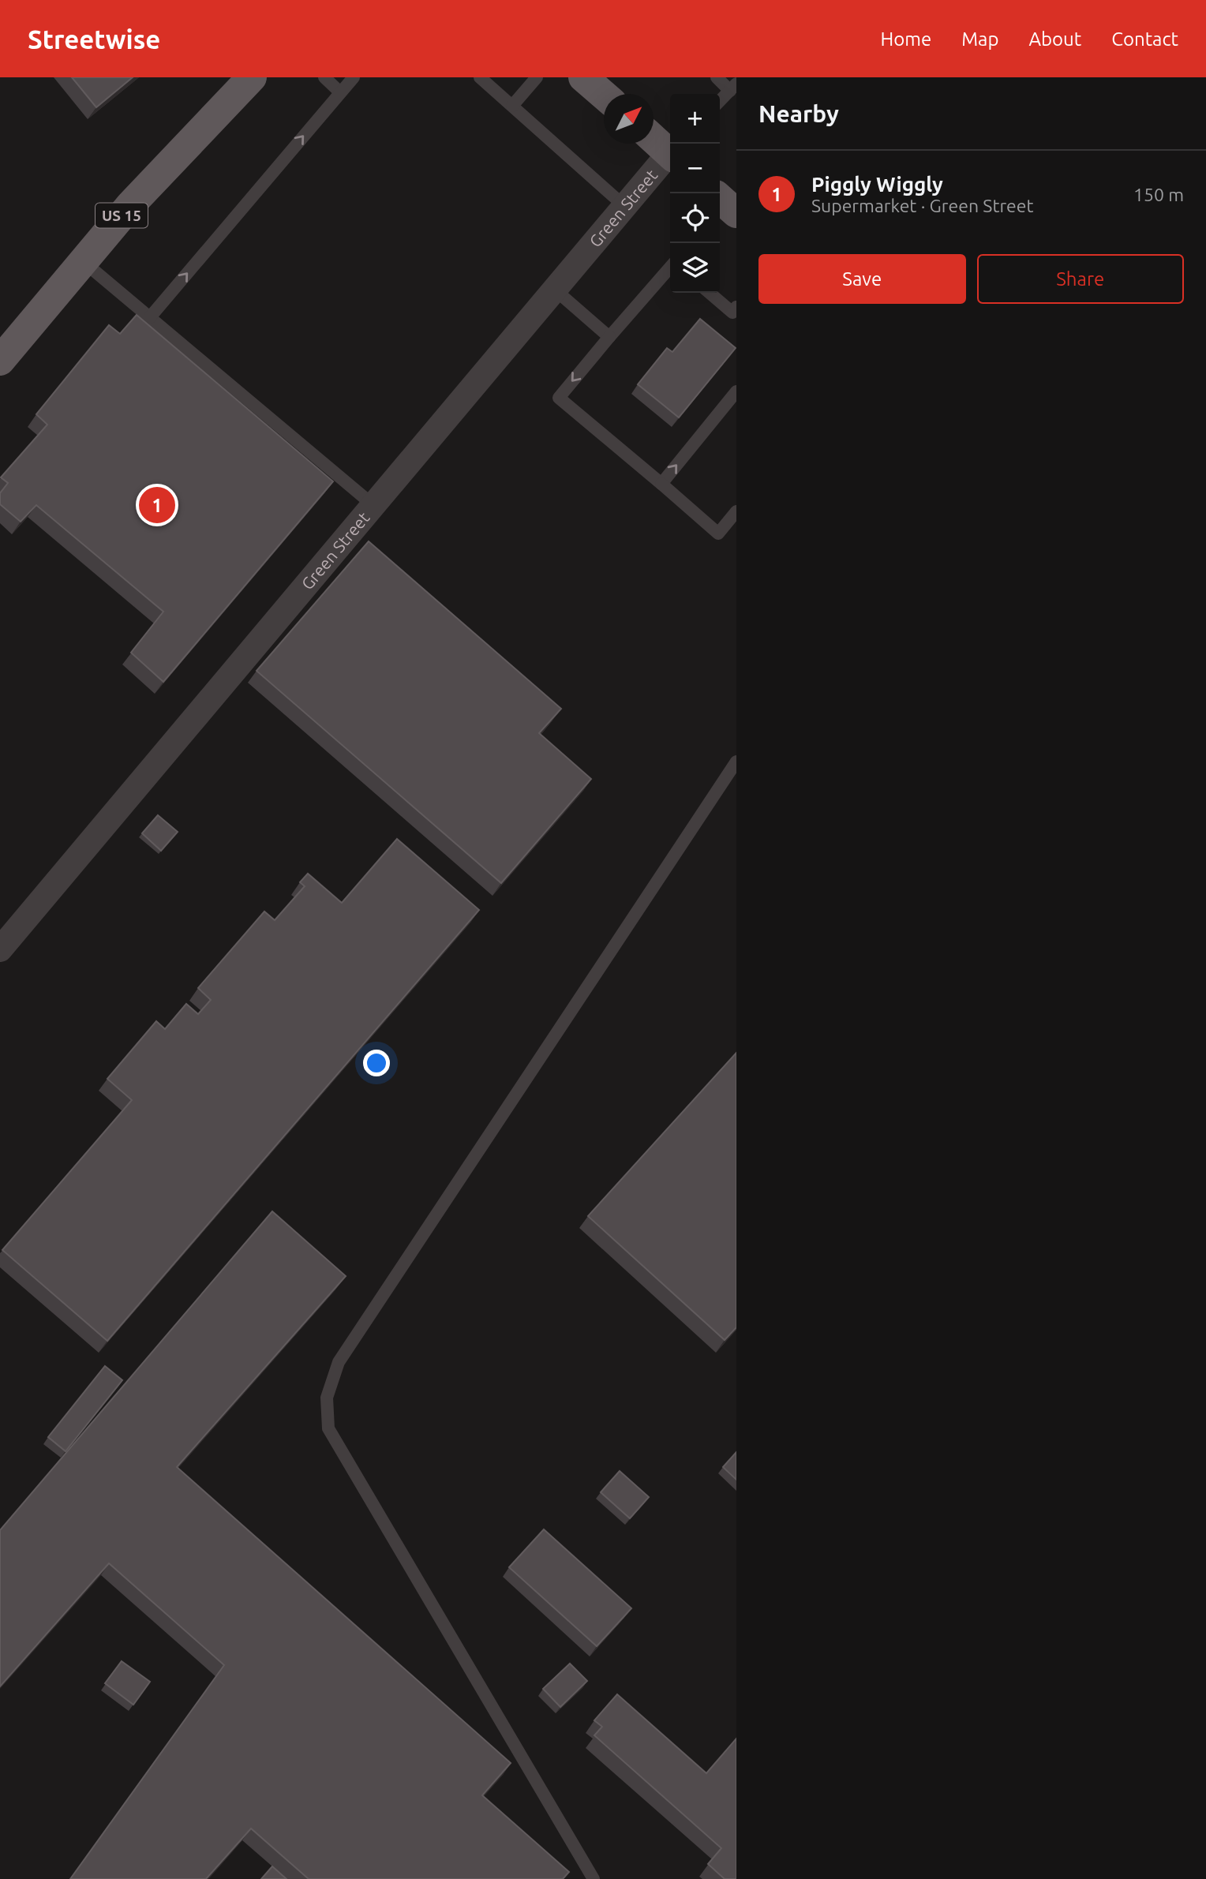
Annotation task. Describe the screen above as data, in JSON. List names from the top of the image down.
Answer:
{
  "streets": {
    "main road": ["US 15"],
    "street": ["Green Street"]
  },
  "north": "top right",
  "page": {
    "header": "Streetwise",
    "nav": [
      "Home",
      "Map",
      "About",
      "Contact"
    ],
    "heading": "Nearby",
    "map_buttons": ["+", "−"],
    "list": [
      {
        "mark": "1",
        "name": "Piggly Wiggly",
        "note": "Supermarket · Green Street",
        "value": "150 m"
      }
    ],
    "buttons": ["Save", "Share"],
    "pins": "1"
  }
}
